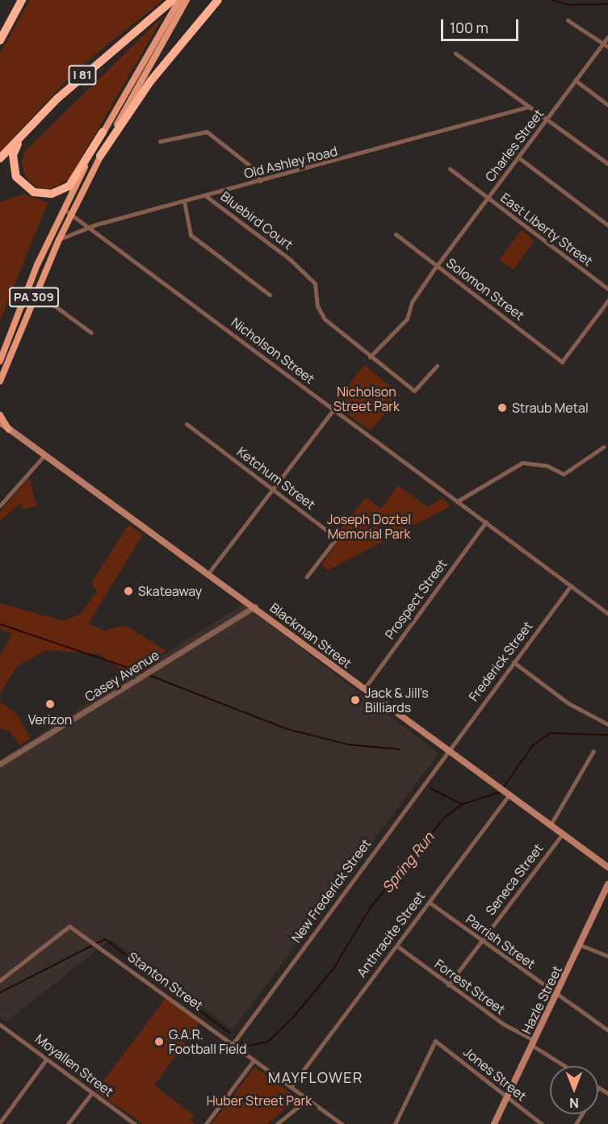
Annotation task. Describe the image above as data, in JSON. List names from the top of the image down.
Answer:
{
  "streets": {
    "highway": ["I 81"],
    "main road": ["PA 309", "Blackman Street", "Hazle Street"],
    "street": [
      "Charles Street",
      "Old Ashley Road",
      "Bluebird Court",
      "East Liberty Street",
      "Solomon Street",
      "Nicholson Street",
      "Ketchum Street",
      "Prospect Street",
      "Frederick Street",
      "Casey Avenue",
      "Seneca Street",
      "New Frederick Street",
      "Anthracite Street",
      "Parrish Street",
      "Stanton Street",
      "Forrest Street",
      "Moyallen Street",
      "Jones Street"
    ]
  },
  "crossings": [
    ["Charles Street", "Bluebird Court"],
    ["Charles Street", "East Liberty Street"],
    ["Charles Street", "Solomon Street"],
    ["Old Ashley Road", "Bluebird Court"],
    ["Old Ashley Road", "PA 309"],
    ["Old Ashley Road", "Nicholson Street"],
    ["PA 309", "Nicholson Street"],
    ["Nicholson Street", "Prospect Street"],
    ["Nicholson Street", "Frederick Street"],
    ["Prospect Street", "Blackman Street"],
    ["Blackman Street", "Frederick Street"],
    ["Blackman Street", "Casey Avenue"],
    ["Blackman Street", "Seneca Street"],
    ["Blackman Street", "New Frederick Street"],
    ["Blackman Street", "Anthracite Street"],
    ["Frederick Street", "New Frederick Street"],
    ["Seneca Street", "Parrish Street"],
    ["Seneca Street", "Forrest Street"],
    ["New Frederick Street", "Stanton Street"],
    ["Anthracite Street", "Parrish Street"],
    ["Anthracite Street", "Stanton Street"],
    ["Anthracite Street", "Forrest Street"],
    ["Parrish Street", "Hazle Street"],
    ["Forrest Street", "Hazle Street"],
    ["Hazle Street", "Jones Street"]
  ],
  "districts": ["MAYFLOWER"],
  "water": ["Spring Run"],
  "parks": ["Nicholson Street Park", "Joseph Doztel Memorial Park", "Huber Street Park"],
  "places": [
    "Straub Metal",
    "Skateaway",
    "Jack & Jill's Billiards",
    "Verizon",
    "G.A.R. Football Field"
  ],
  "scale_bar": "100 m",
  "north": "bottom"
}
